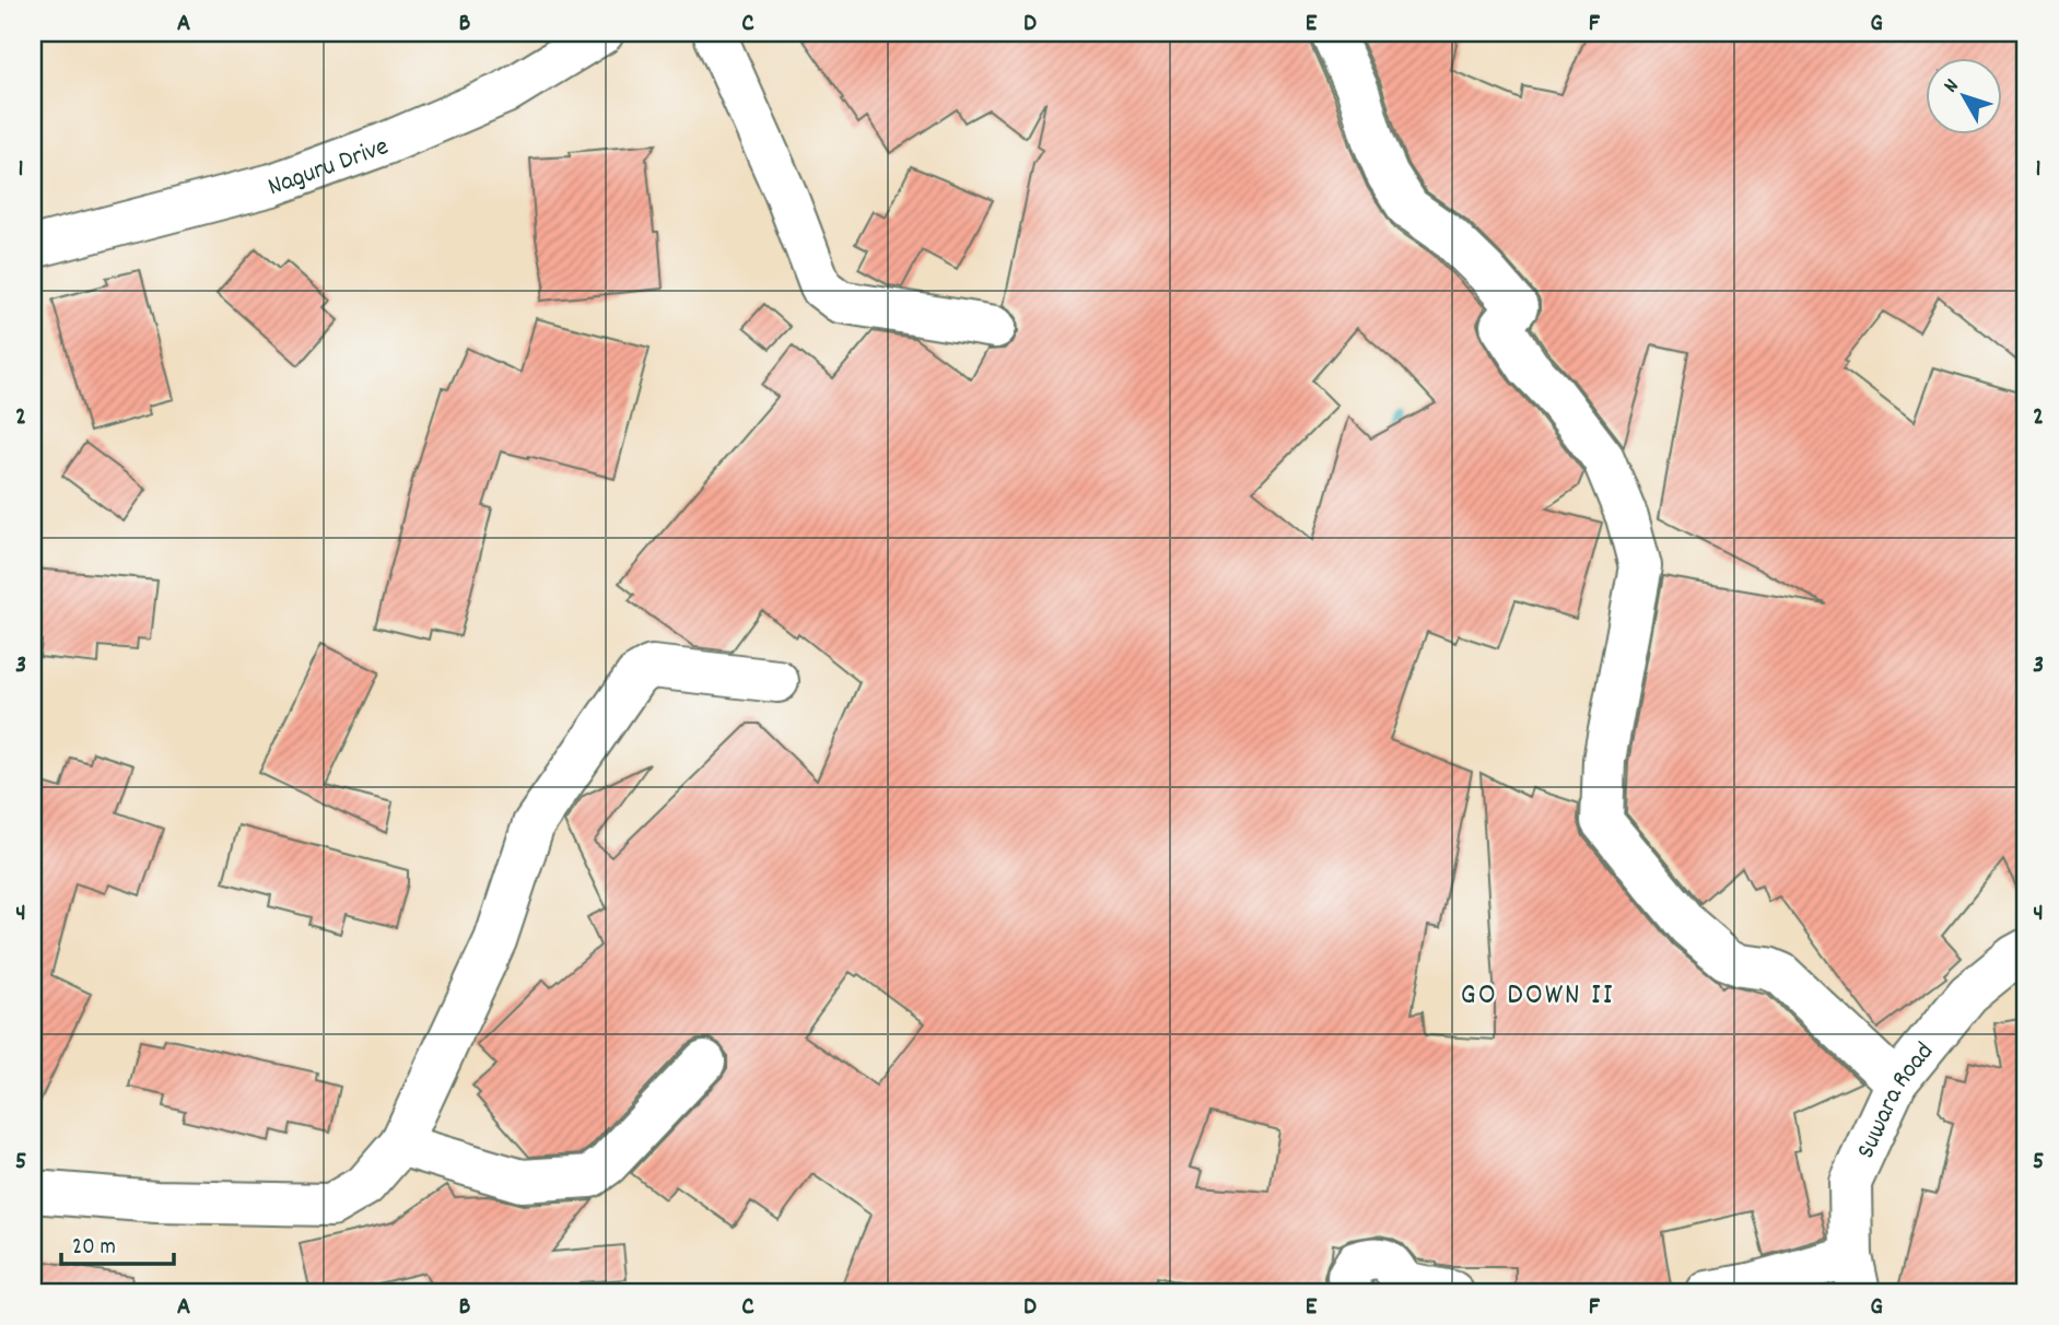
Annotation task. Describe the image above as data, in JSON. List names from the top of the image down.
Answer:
{
  "streets": {
    "street": ["Naguru Drive", "Suwara Road"]
  },
  "districts": ["GO DOWN II"],
  "scale_bar": "20 m",
  "north": "top left",
  "grid": {
    "columns": [
      "A",
      "B",
      "C",
      "D",
      "E",
      "F",
      "G"
    ],
    "rows": [
      "1",
      "2",
      "3",
      "4",
      "5"
    ]
  }
}
